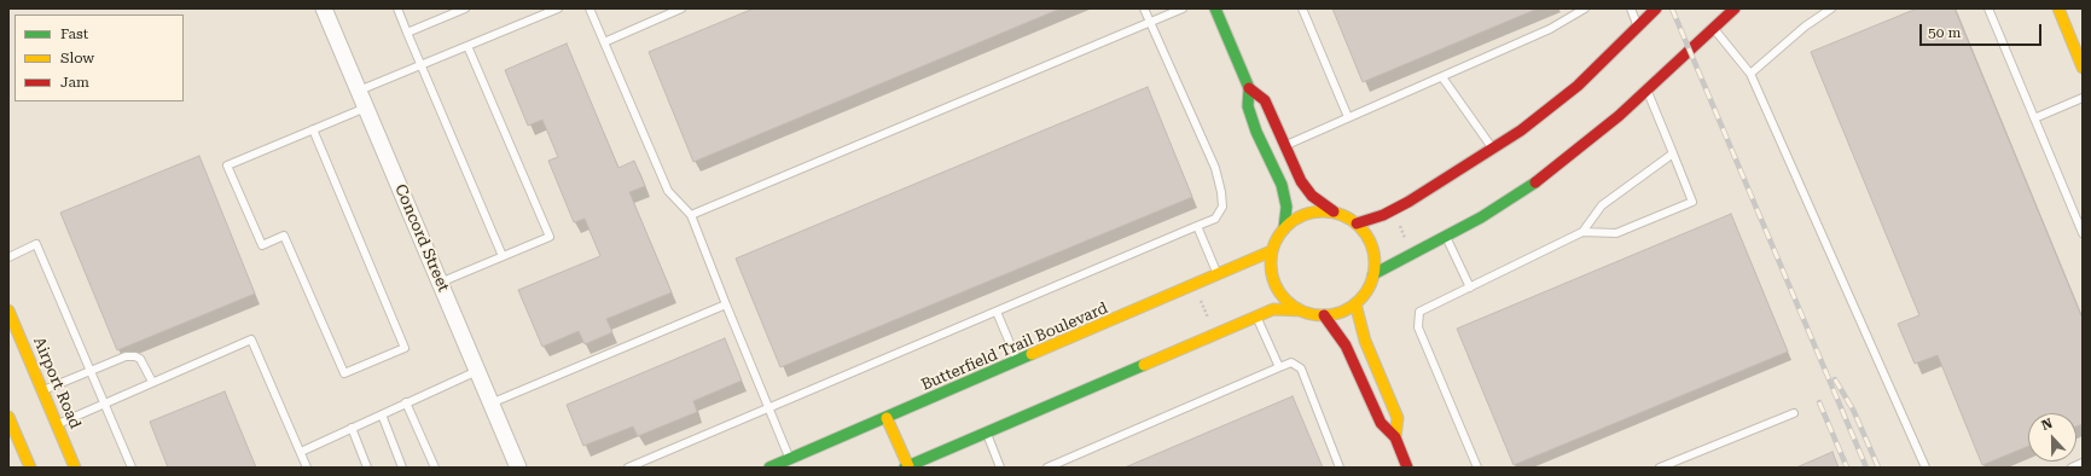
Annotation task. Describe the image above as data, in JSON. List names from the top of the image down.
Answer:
{
  "streets": {
    "street": ["Concord Street", "Butterfield Trail Boulevard", "Airport Road"]
  },
  "legend": ["Fast", "Slow", "Jam"],
  "scale_bar": "50 m",
  "north": "top"
}
